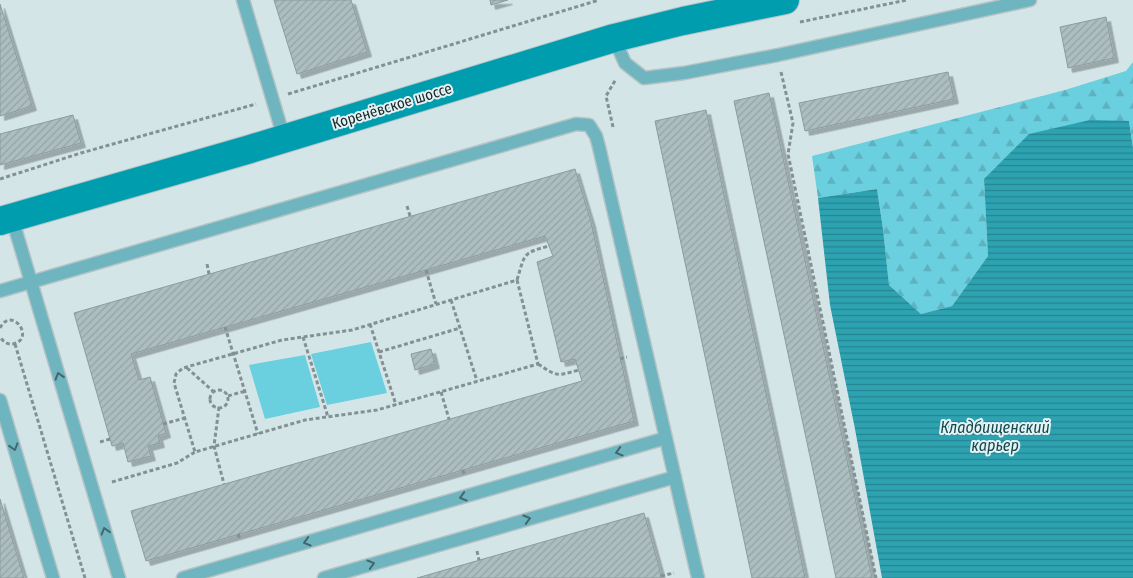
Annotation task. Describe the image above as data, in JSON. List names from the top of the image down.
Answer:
{
  "streets": {
    "main road": ["Коренёвское шоссе"]
  },
  "water": ["Кладбищенский карьер"]
}
